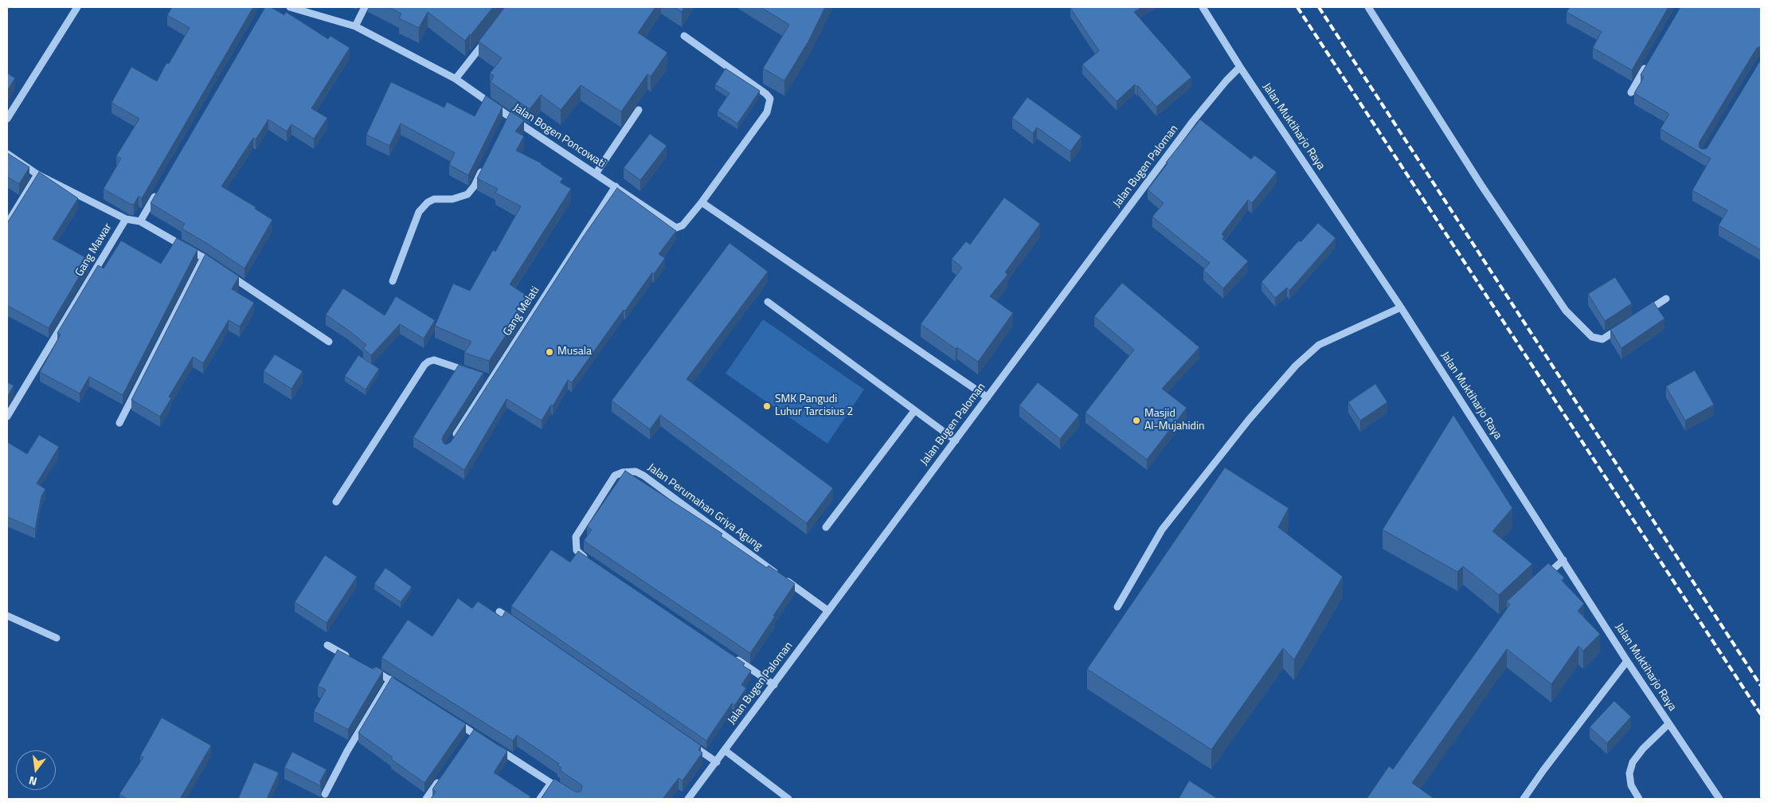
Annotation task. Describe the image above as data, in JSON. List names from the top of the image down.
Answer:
{
  "streets": {
    "street": [
      "Jalan Muktiharjo Raya",
      "Jalan Bogen Poncowati",
      "Jalan Bugen Paloman",
      "Gang Mawar",
      "Gang Melati",
      "Jalan Perumahan Griya Agung"
    ]
  },
  "crossings": [
    ["Jalan Muktiharjo Raya", "Jalan Bugen Paloman"],
    ["Jalan Bogen Poncowati", "Gang Melati"],
    ["Jalan Bugen Paloman", "Jalan Perumahan Griya Agung"]
  ],
  "places": ["Musala", "SMK Pangudi Luhur Tarcisius 2", "Masjid Al-Mujahidin"],
  "north": "bottom"
}
